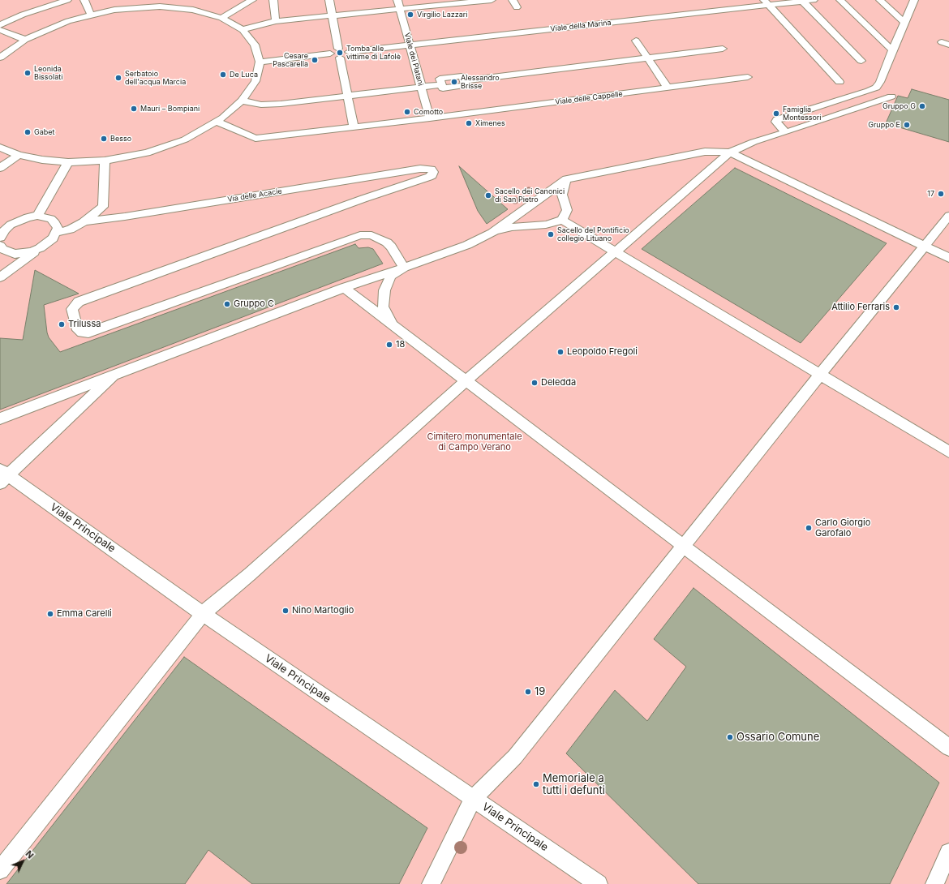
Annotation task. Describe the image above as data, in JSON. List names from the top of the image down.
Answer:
{
  "streets": {
    "lane": [
      "Viale della Marina",
      "Viale dei Platani",
      "Viale delle Cappelle",
      "Via delle Acacie",
      "Viale Principale"
    ]
  },
  "crossings": [
    ["Viale della Marina", "Viale dei Platani"],
    ["Viale dei Platani", "Viale delle Cappelle"]
  ],
  "parks": ["Cimitero monumentale di Campo Verano"],
  "places": [
    "Virgilio Lazzari",
    "Tomba alle vittime di Lafolè",
    "Cesare Pascarella",
    "Leonida Bissolati",
    "De Luca",
    "Serbatoio dell'acqua Marcia",
    "Alessandro Brisse",
    "Gruppo G",
    "Mauri – Bompiani",
    "Comotto",
    "Famiglia Montessori",
    "Ximenes",
    "Gruppo E",
    "Gabet",
    "Besso",
    "17",
    "Sacello dei Canonici di San Pietro",
    "Sacello del Pontificio collegio Lituano",
    "Gruppo C",
    "Attilio Ferraris",
    "Trilussa",
    "18",
    "Leopoldo Fregoli",
    "Deledda",
    "Carlo Giorgio Garofalo",
    "Nino Martoglio",
    "Emma Carelli",
    "19",
    "Ossario Comune",
    "Memoriale a tutti i defunti"
  ],
  "north": "top right"
}
